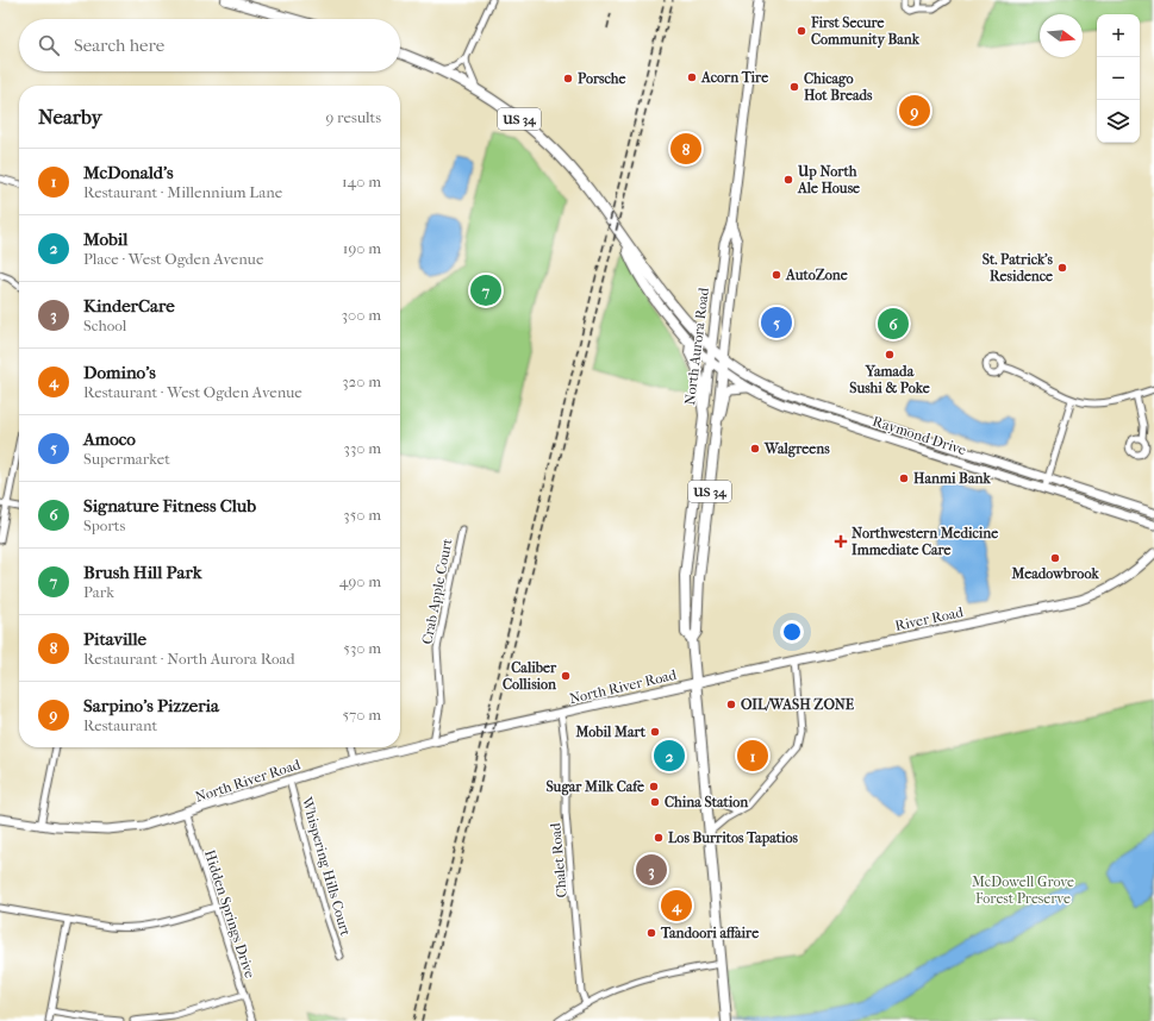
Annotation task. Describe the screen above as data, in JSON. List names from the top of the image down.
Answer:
{
  "streets": {
    "main road": ["US 34", "North Aurora Road"],
    "street": [
      "Raymond Drive",
      "Crab Apple Court",
      "River Road",
      "North River Road",
      "Chalet Road",
      "Whispering Hills Court",
      "Hidden Springs Drive"
    ]
  },
  "crossings": [
    ["US 34", "North Aurora Road"],
    ["US 34", "Raymond Drive"],
    ["US 34", "River Road"],
    ["US 34", "North River Road"],
    ["North Aurora Road", "Raymond Drive"],
    ["Crab Apple Court", "North River Road"],
    ["River Road", "North River Road"],
    ["North River Road", "Chalet Road"],
    ["North River Road", "Whispering Hills Court"],
    ["North River Road", "Hidden Springs Drive"]
  ],
  "parks": ["McDowell Grove Forest Preserve"],
  "places": {
    "other": [
      "First Secure Community Bank",
      "Acorn Tire",
      "Porsche",
      "Chicago Hot Breads",
      "Up North Ale House",
      "St. Patrick's Residence",
      "AutoZone",
      "Yamada Sushi & Poke",
      "Walgreens",
      "Hanmi Bank",
      "Meadowbrook",
      "Caliber Collision",
      "OIL/WASH ZONE",
      "Mobil Mart",
      "Sugar Milk Cafe",
      "China Station",
      "Los Burritos Tapatios",
      "Tandoori affaire"
    ],
    "health": ["Northwestern Medicine Immediate Care"]
  },
  "north": "right",
  "page": {
    "map_buttons": ["+", "−"],
    "search": "Search here",
    "heading": ["Nearby", "9 results"],
    "pins": [
      "9",
      "8",
      "7",
      "5",
      "6",
      "1",
      "2",
      "3",
      "4"
    ],
    "list": [
      {
        "mark": "1",
        "name": "McDonald's",
        "note": "Restaurant · Millennium Lane",
        "value": "140 m"
      },
      {
        "mark": "2",
        "name": "Mobil",
        "note": "Place · West Ogden Avenue",
        "value": "190 m"
      },
      {
        "mark": "3",
        "name": "KinderCare",
        "note": "School",
        "value": "300 m"
      },
      {
        "mark": "4",
        "name": "Domino's",
        "note": "Restaurant · West Ogden Avenue",
        "value": "320 m"
      },
      {
        "mark": "5",
        "name": "Amoco",
        "note": "Supermarket",
        "value": "330 m"
      },
      {
        "mark": "6",
        "name": "Signature Fitness Club",
        "note": "Sports",
        "value": "350 m"
      },
      {
        "mark": "7",
        "name": "Brush Hill Park",
        "note": "Park",
        "value": "490 m"
      },
      {
        "mark": "8",
        "name": "Pitaville",
        "note": "Restaurant · North Aurora Road",
        "value": "530 m"
      },
      {
        "mark": "9",
        "name": "Sarpino's Pizzeria",
        "note": "Restaurant",
        "value": "570 m"
      }
    ]
  }
}
